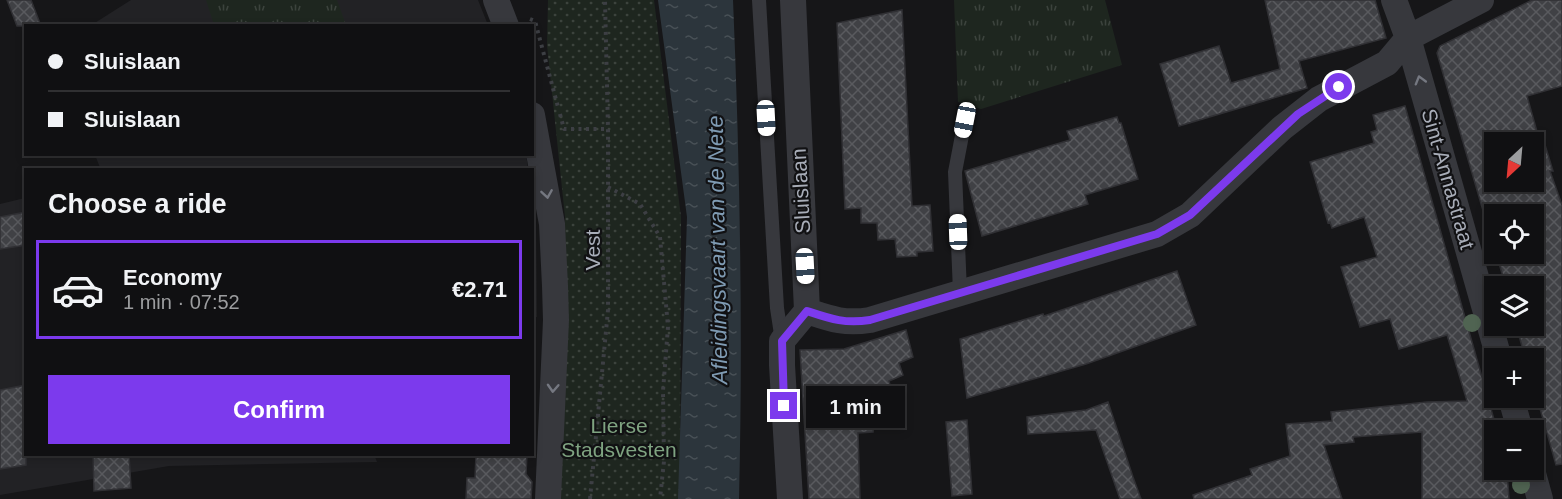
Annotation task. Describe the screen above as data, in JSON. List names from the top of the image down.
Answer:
{
  "streets": {
    "street": ["Sint-Annastraat", "Sluislaan"],
    "path": ["Vest"]
  },
  "one_way": ["Sint-Annastraat"],
  "water": ["Afleidingsvaart van de Nete"],
  "parks": ["Lierse Stadsvesten"],
  "north": "bottom left",
  "page": {
    "banner": ["Sluislaan", "Sluislaan"],
    "map_buttons": ["+", "−"],
    "heading": "Choose a ride",
    "list": [
      {
        "name": "Economy",
        "note": "1 min · 07:52",
        "value": "€2.71"
      }
    ],
    "buttons": "Confirm",
    "bubble": "1 min"
  }
}
